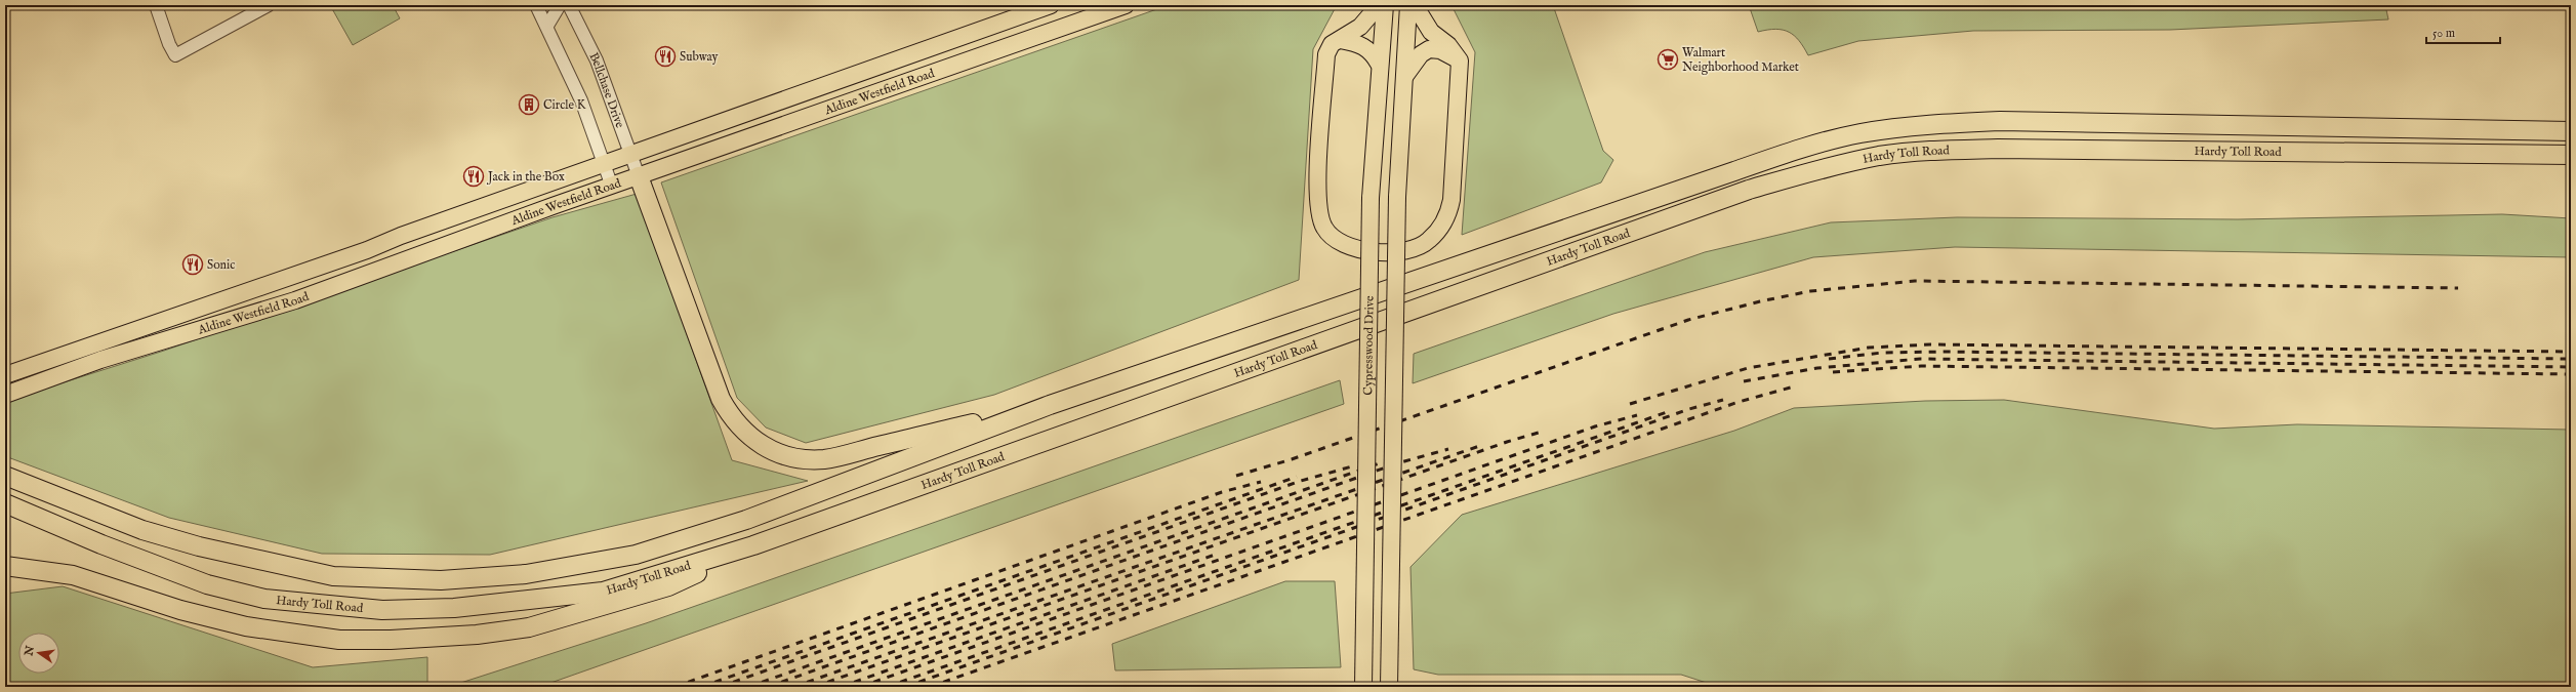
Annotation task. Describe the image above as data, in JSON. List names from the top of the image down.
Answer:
{
  "streets": {
    "highway": ["Hardy Toll Road"],
    "main road": ["Aldine Westfield Road", "Cypresswood Drive"],
    "street": ["Bellchase Drive"]
  },
  "crossings": [
    ["Bellchase Drive", "Aldine Westfield Road"]
  ],
  "places": {
    "restaurant": ["Subway", "Jack in the Box", "Sonic"],
    "supermarket": ["Walmart Neighborhood Market"],
    "building": ["Circle K"]
  },
  "scale_bar": "50 m",
  "north": "left"
}
